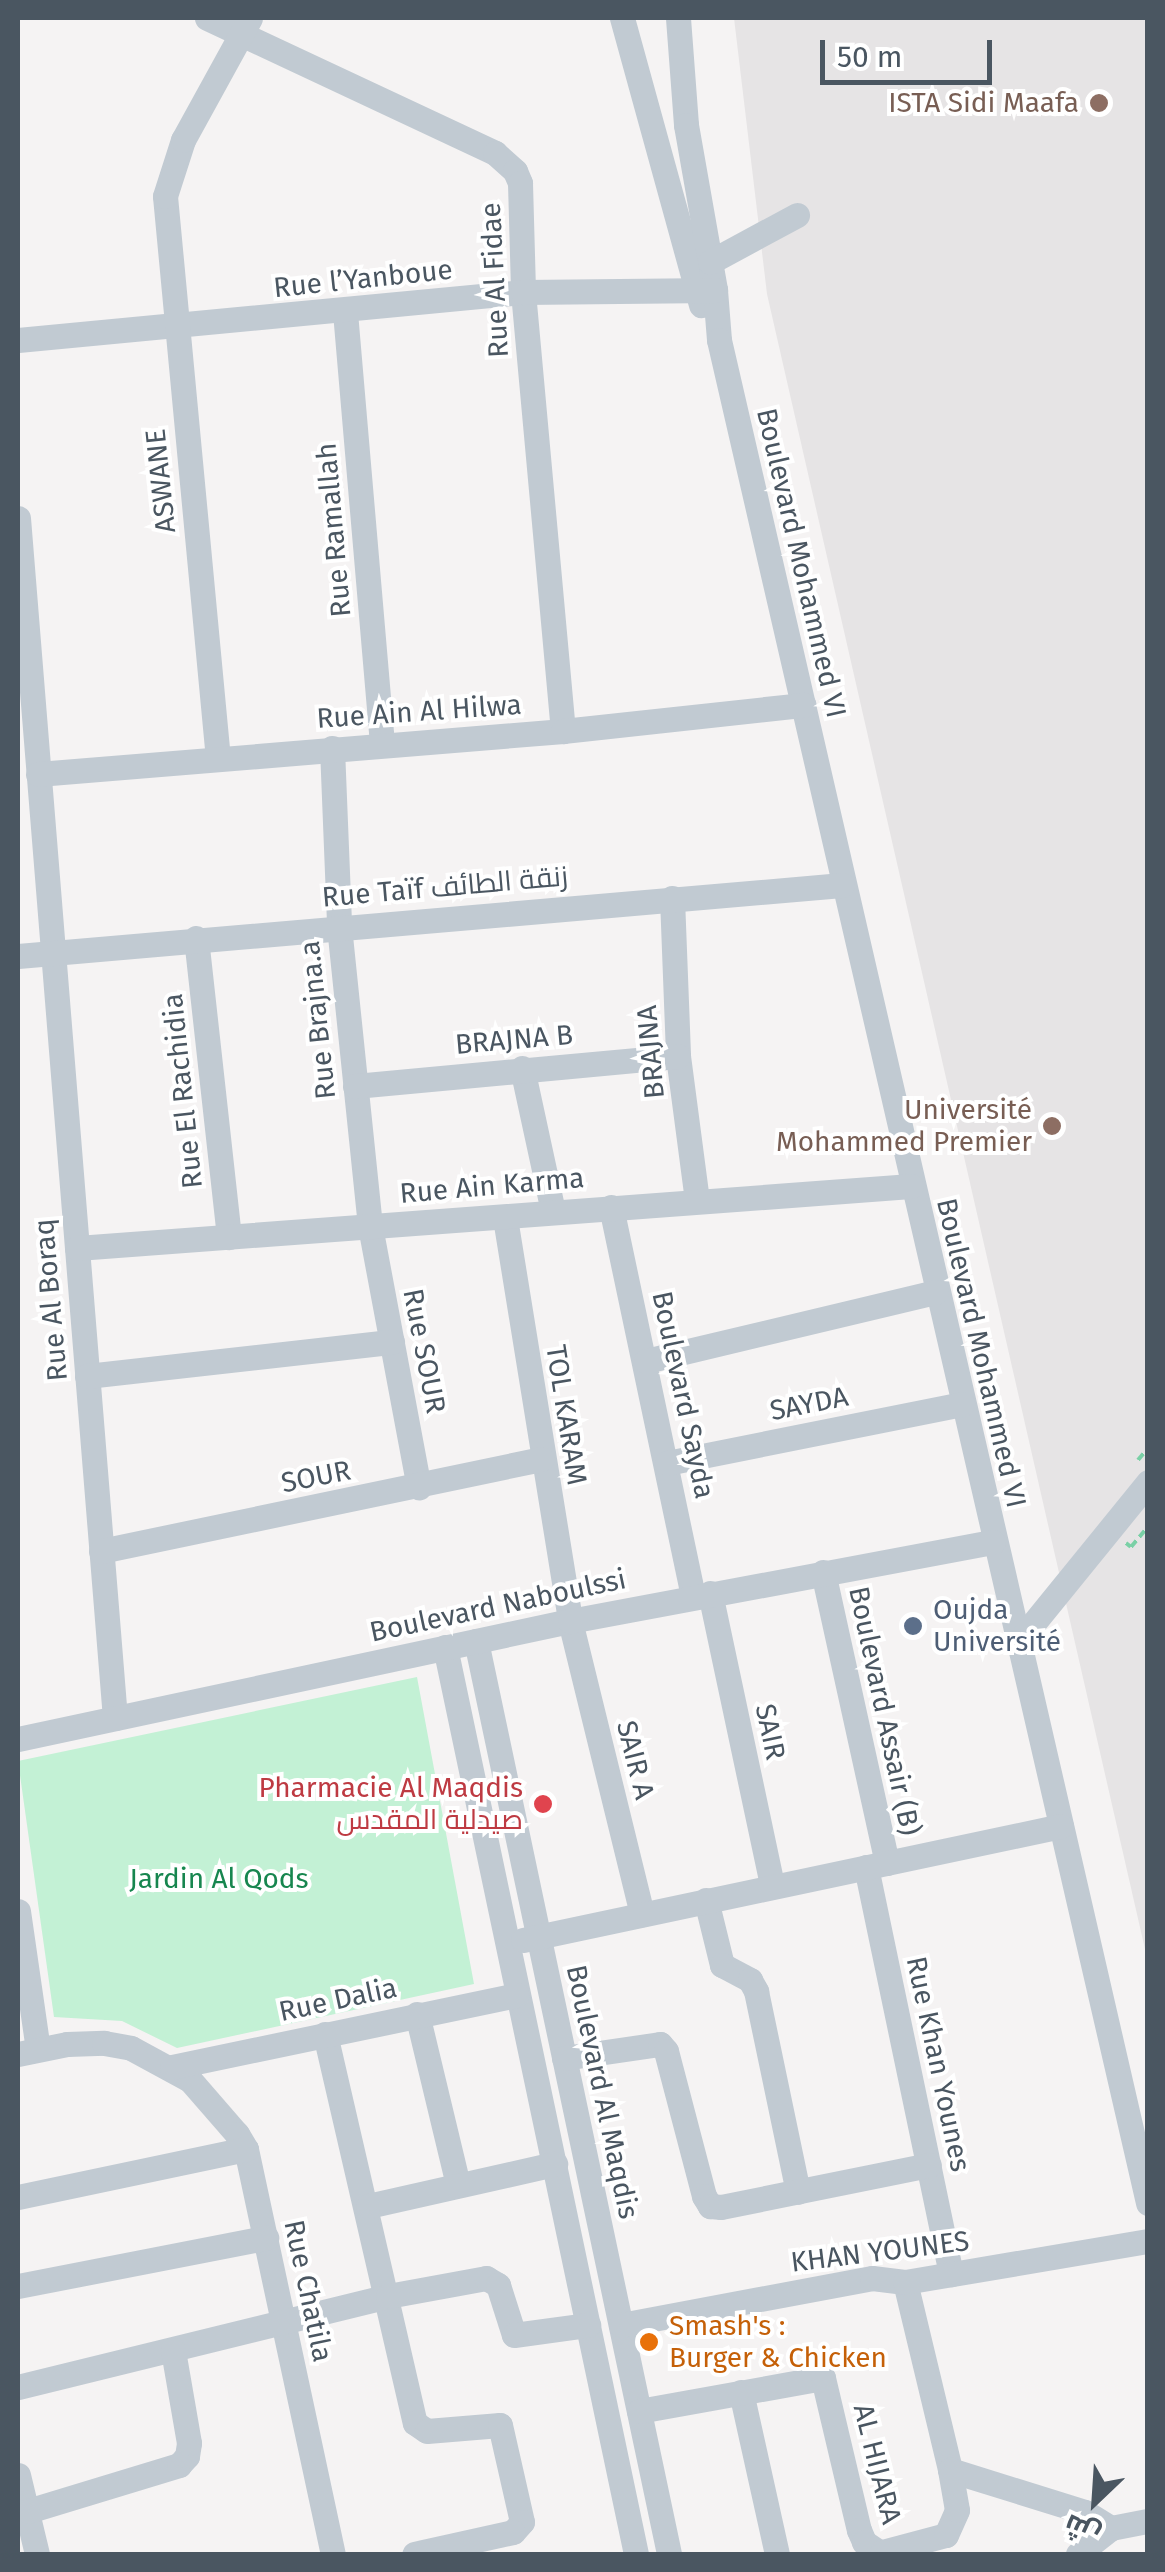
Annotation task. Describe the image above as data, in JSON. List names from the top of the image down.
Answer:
{
  "streets": {
    "street": [
      "Rue l’Yanboue",
      "Rue Al Fidae",
      "ASWANE",
      "Rue Ramallah",
      "Boulevard Mohammed VI",
      "Rue Ain Al Hilwa",
      "Rue Taïf زنقة الطائف",
      "Rue Brajna.a",
      "BRAJNA B",
      "BRAJNA",
      "Rue El Rachidia",
      "Rue Ain Karma",
      "Rue Al Boraq",
      "Rue SOUR",
      "Boulevard Sayda",
      "SAYDA",
      "TOL KARAM",
      "SOUR",
      "Boulevard Naboulssi",
      "Boulevard Assair (B)",
      "SAIR",
      "SAIR A",
      "Rue Dalia",
      "Rue Khan Younes",
      "Boulevard Al Maqdis",
      "KHAN YOUNES",
      "Rue Chatila",
      "AL HIJARA"
    ]
  },
  "crossings": [
    ["Rue l’Yanboue", "Rue Al Fidae"],
    ["Rue l’Yanboue", "ASWANE"],
    ["Rue l’Yanboue", "Rue Ramallah"],
    ["Rue l’Yanboue", "Boulevard Mohammed VI"],
    ["Rue Al Fidae", "ASWANE"],
    ["Rue Al Fidae", "Rue Ain Al Hilwa"],
    ["ASWANE", "Rue Ain Al Hilwa"],
    ["Rue Ramallah", "Rue Ain Al Hilwa"],
    ["Boulevard Mohammed VI", "Rue Ain Al Hilwa"],
    ["Boulevard Mohammed VI", "Rue Taïf زنقة الطائف"],
    ["Boulevard Mohammed VI", "Rue Ain Karma"],
    ["Boulevard Mohammed VI", "SAYDA"],
    ["Boulevard Mohammed VI", "Boulevard Naboulssi"],
    ["Rue Ain Al Hilwa", "Rue Brajna.a"],
    ["Rue Ain Al Hilwa", "Rue Al Boraq"],
    ["Rue Taïf زنقة الطائف", "Rue Brajna.a"],
    ["Rue Taïf زنقة الطائف", "BRAJNA"],
    ["Rue Taïf زنقة الطائف", "Rue El Rachidia"],
    ["Rue Taïf زنقة الطائف", "Rue Al Boraq"],
    ["Rue Brajna.a", "BRAJNA B"],
    ["Rue Brajna.a", "Rue Ain Karma"],
    ["Rue Brajna.a", "Rue SOUR"],
    ["BRAJNA B", "BRAJNA"],
    ["BRAJNA", "Rue Ain Karma"],
    ["Rue El Rachidia", "Rue Ain Karma"],
    ["Rue Ain Karma", "Rue Al Boraq"],
    ["Rue Ain Karma", "Rue SOUR"],
    ["Rue Ain Karma", "Boulevard Sayda"],
    ["Rue Ain Karma", "TOL KARAM"],
    ["Rue Al Boraq", "SOUR"],
    ["Rue Al Boraq", "Boulevard Naboulssi"],
    ["Rue SOUR", "SOUR"],
    ["Boulevard Sayda", "SAYDA"],
    ["Boulevard Sayda", "Boulevard Naboulssi"],
    ["Boulevard Sayda", "SAIR"],
    ["TOL KARAM", "SOUR"],
    ["TOL KARAM", "Boulevard Naboulssi"],
    ["TOL KARAM", "SAIR A"],
    ["Boulevard Naboulssi", "Boulevard Assair (B)"],
    ["Boulevard Naboulssi", "SAIR"],
    ["Boulevard Naboulssi", "SAIR A"],
    ["Boulevard Naboulssi", "Boulevard Al Maqdis"],
    ["Boulevard Assair (B)", "Rue Khan Younes"],
    ["Rue Dalia", "Rue Chatila"],
    ["Rue Khan Younes", "KHAN YOUNES"],
    ["Boulevard Al Maqdis", "KHAN YOUNES"]
  ],
  "parks": ["Jardin Al Qods"],
  "places": [
    "ISTA Sidi Maafa",
    "Université Mohammed Premier",
    "Oujda Université",
    "Pharmacie Al Maqdis صيدلية المقدس",
    "Smash's : Burger & Chicken"
  ],
  "scale_bar": "50 m",
  "north": "bottom left"
}
